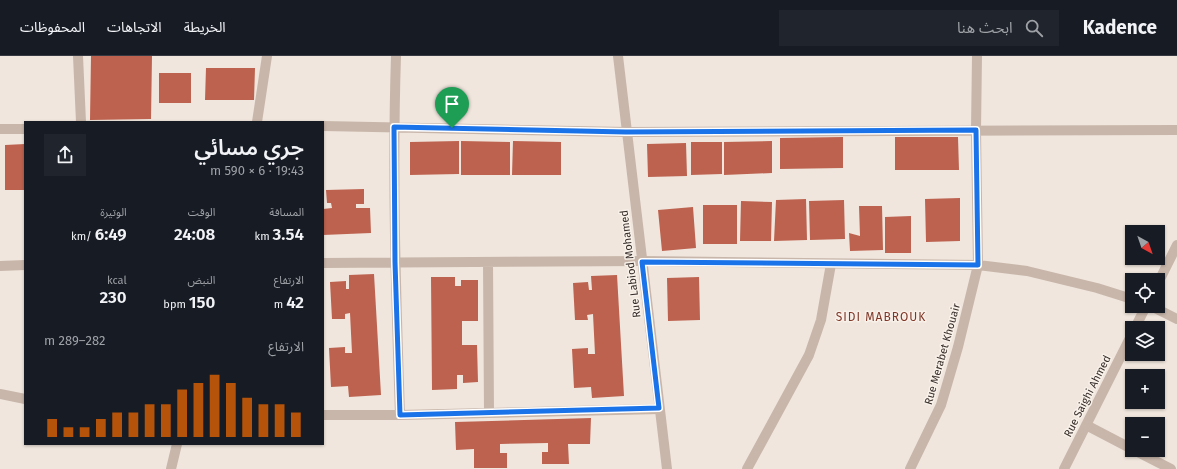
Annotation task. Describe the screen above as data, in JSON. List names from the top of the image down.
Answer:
{
  "streets": {
    "street": ["Rue Labiod Mohamed", "Rue Merabet Khouair", "Rue Saighi Ahmed"]
  },
  "districts": ["SIDI MABROUK"],
  "north": "bottom right",
  "page": {
    "header": "Kadence",
    "search": "ابحث هنا",
    "nav": ["الخريطة", "الاتجاهات", "المحفوظات"],
    "heading": ["جري مسائي", "19:43 · 6 × 590 m"],
    "stats": [
      ["المسافة", "3.54 km"],
      ["الوقت", "24:08"],
      ["الوتيرة", "6:49 /km"],
      ["الارتفاع", "42 m"],
      ["النبض", "150 bpm"],
      ["kcal", "230"]
    ],
    "map_buttons": ["+", "−"],
    "chart": ["الارتفاع", "282–289 m"]
  }
}
